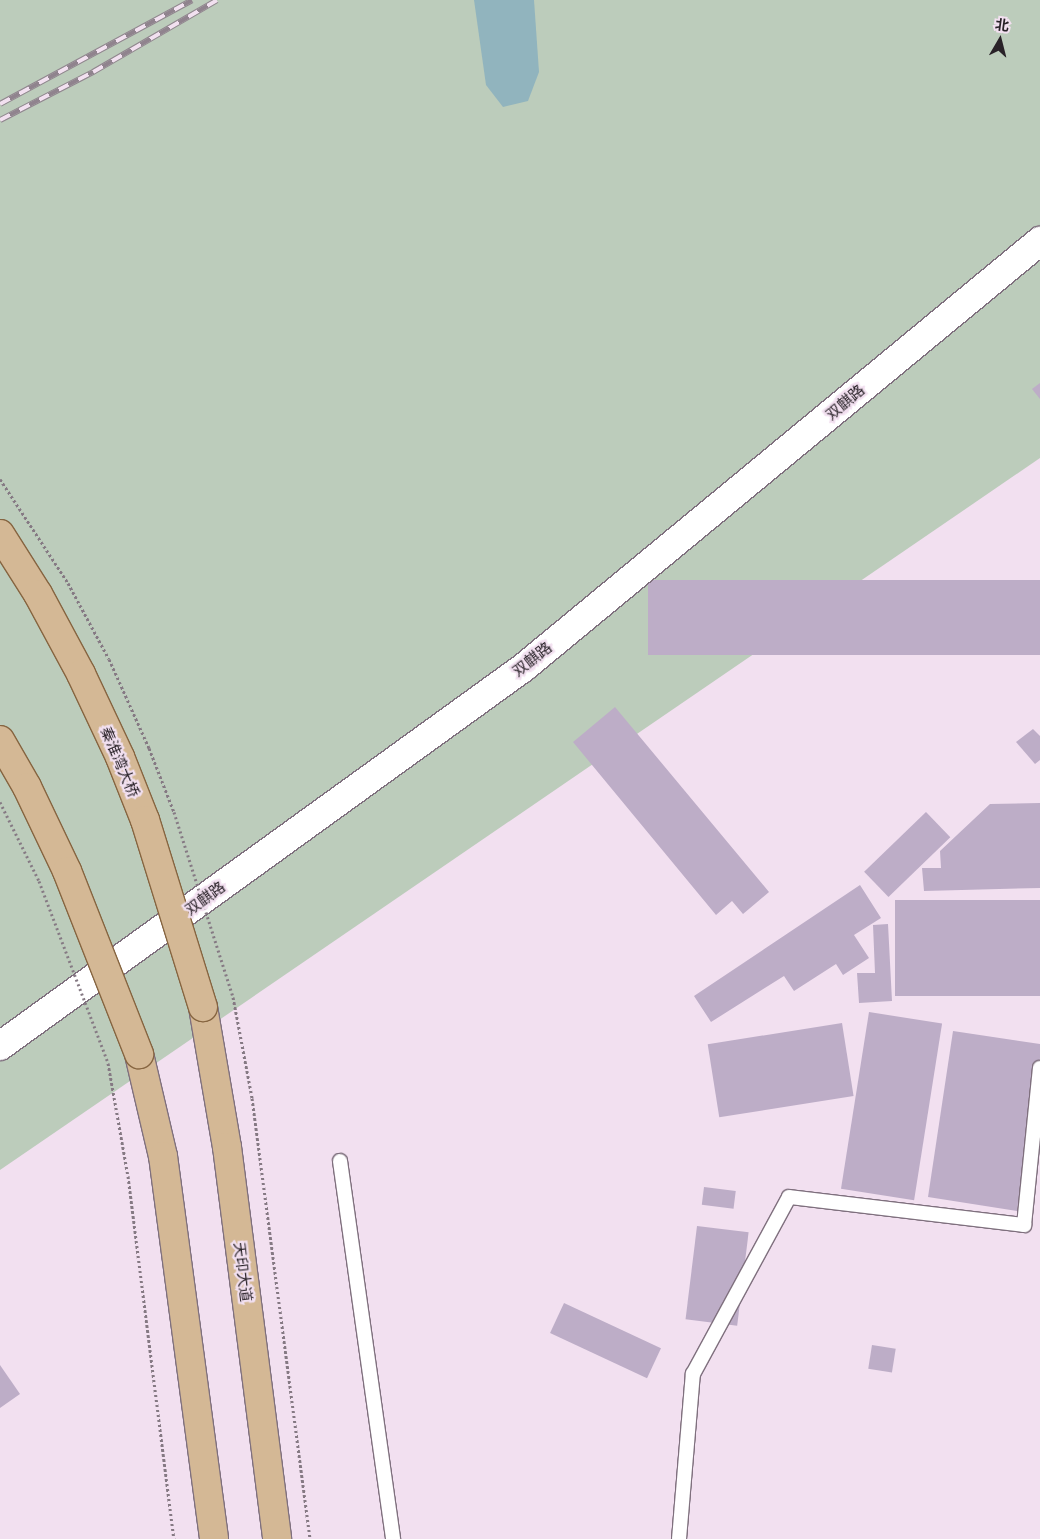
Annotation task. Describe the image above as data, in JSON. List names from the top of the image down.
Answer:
{
  "streets": {
    "main road": ["秦淮湾大桥", "天印大道"],
    "street": ["双麒路"]
  },
  "crossings": [
    ["秦淮湾大桥", "天印大道"]
  ],
  "north": "top"
}
